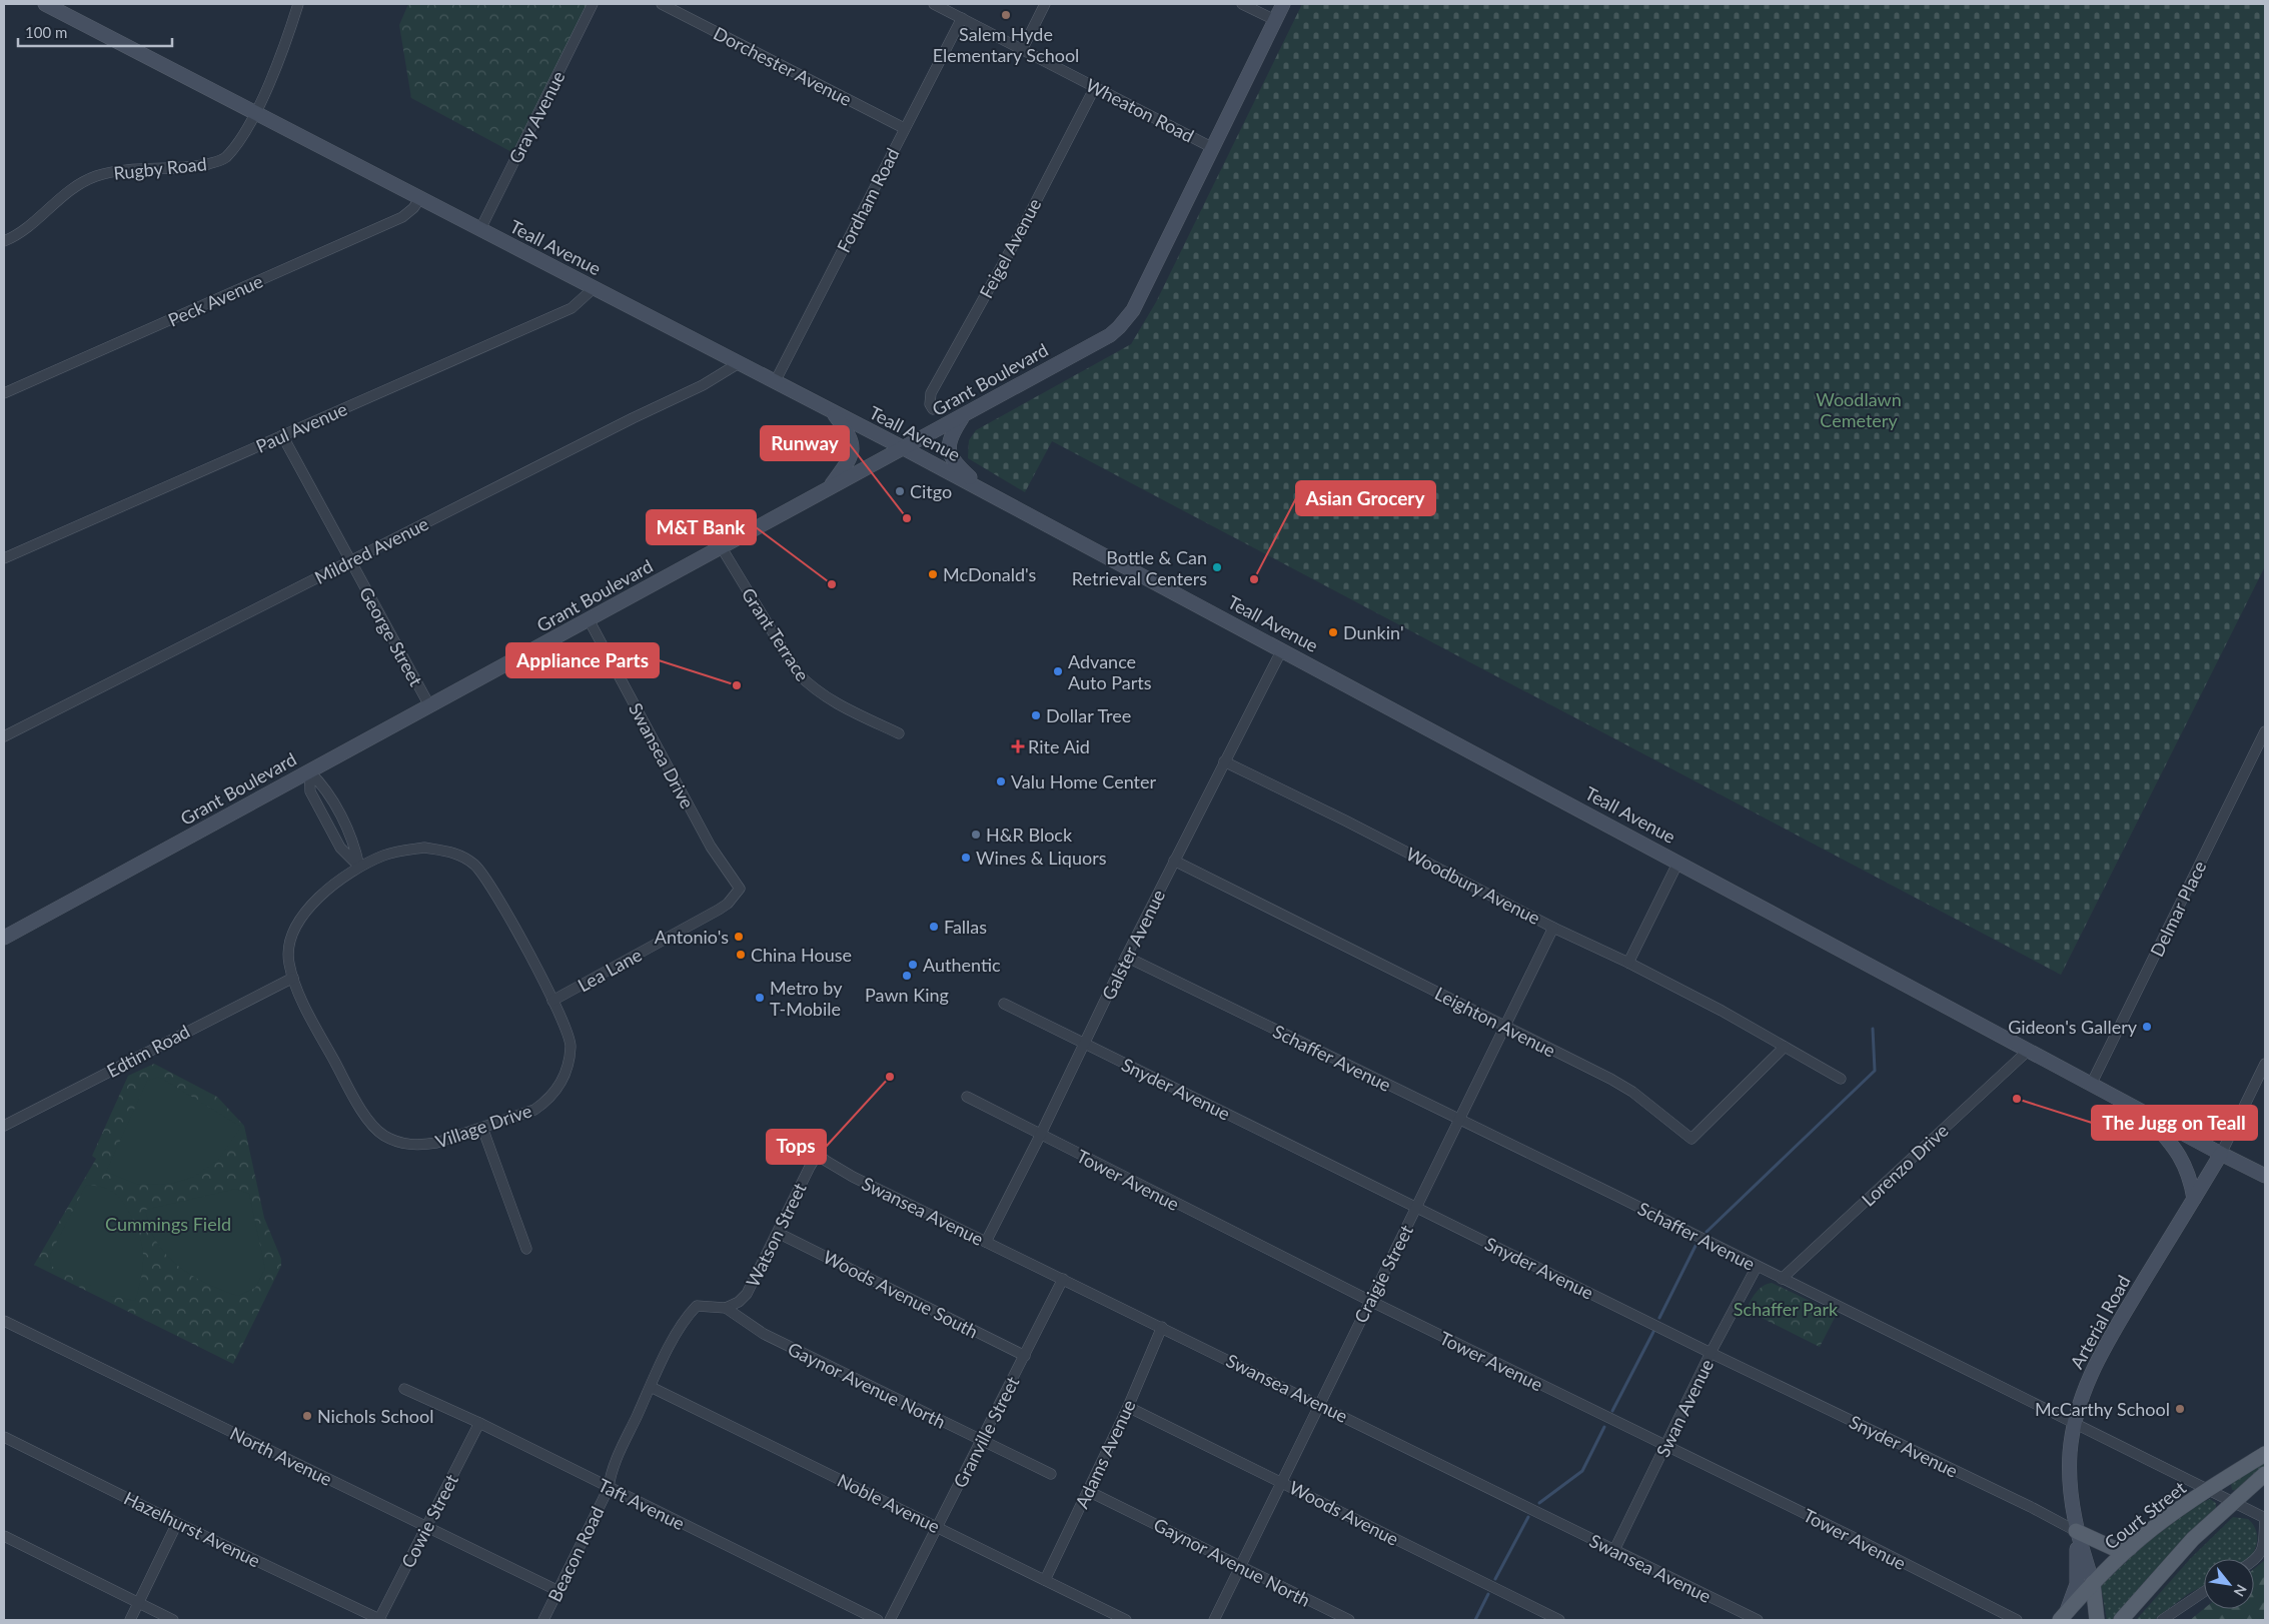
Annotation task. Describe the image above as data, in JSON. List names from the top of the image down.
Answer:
{
  "streets": {
    "main road": ["Court Street"],
    "street": [
      "Dorchester Avenue",
      "Wheaton Road",
      "Gray Avenue",
      "Rugby Road",
      "Fordham Road",
      "Teall Avenue",
      "Feigel Avenue",
      "Peck Avenue",
      "Grant Boulevard",
      "Paul Avenue",
      "Mildred Avenue",
      "Grant Terrace",
      "George Street",
      "Swansea Drive",
      "Woodbury Avenue",
      "Delmar Place",
      "Galster Avenue",
      "Lea Lane",
      "Leighton Avenue",
      "Edtim Road",
      "Schaffer Avenue",
      "Snyder Avenue",
      "Village Drive",
      "Lorenzo Drive",
      "Tower Avenue",
      "Swansea Avenue",
      "Watson Street",
      "Craigie Street",
      "Woods Avenue South",
      "Arterial Road",
      "Gaynor Avenue North",
      "Swan Avenue",
      "Granville Street",
      "Adams Avenue",
      "North Avenue",
      "Noble Avenue",
      "Taft Avenue",
      "Woods Avenue",
      "Cowie Street",
      "Hazelhurst Avenue",
      "Beacon Road"
    ]
  },
  "crossings": [
    ["Dorchester Avenue", "Fordham Road"],
    ["Wheaton Road", "Fordham Road"],
    ["Wheaton Road", "Feigel Avenue"],
    ["Wheaton Road", "Grant Boulevard"],
    ["Gray Avenue", "Teall Avenue"],
    ["Rugby Road", "Teall Avenue"],
    ["Fordham Road", "Teall Avenue"],
    ["Teall Avenue", "Peck Avenue"],
    ["Teall Avenue", "Grant Boulevard"],
    ["Teall Avenue", "Paul Avenue"],
    ["Teall Avenue", "Mildred Avenue"],
    ["Teall Avenue", "Delmar Place"],
    ["Teall Avenue", "Galster Avenue"],
    ["Teall Avenue", "Lorenzo Drive"],
    ["Teall Avenue", "Arterial Road"],
    ["Grant Boulevard", "Grant Terrace"],
    ["Grant Boulevard", "George Street"],
    ["Grant Boulevard", "Swansea Drive"],
    ["Paul Avenue", "George Street"],
    ["Mildred Avenue", "George Street"],
    ["Swansea Drive", "Lea Lane"],
    ["Woodbury Avenue", "Galster Avenue"],
    ["Woodbury Avenue", "Leighton Avenue"],
    ["Woodbury Avenue", "Craigie Street"],
    ["Galster Avenue", "Leighton Avenue"],
    ["Galster Avenue", "Schaffer Avenue"],
    ["Galster Avenue", "Snyder Avenue"],
    ["Galster Avenue", "Tower Avenue"],
    ["Galster Avenue", "Swansea Avenue"],
    ["Lea Lane", "Village Drive"],
    ["Leighton Avenue", "Craigie Street"],
    ["Edtim Road", "Village Drive"],
    ["Schaffer Avenue", "Lorenzo Drive"],
    ["Schaffer Avenue", "Craigie Street"],
    ["Schaffer Avenue", "Arterial Road"],
    ["Schaffer Avenue", "Swan Avenue"],
    ["Schaffer Avenue", "Court Street"],
    ["Snyder Avenue", "Craigie Street"],
    ["Snyder Avenue", "Arterial Road"],
    ["Snyder Avenue", "Swan Avenue"],
    ["Tower Avenue", "Craigie Street"],
    ["Tower Avenue", "Swan Avenue"],
    ["Swansea Avenue", "Watson Street"],
    ["Swansea Avenue", "Craigie Street"],
    ["Swansea Avenue", "Swan Avenue"],
    ["Swansea Avenue", "Granville Street"],
    ["Swansea Avenue", "Adams Avenue"],
    ["Watson Street", "Woods Avenue South"],
    ["Watson Street", "Gaynor Avenue North"],
    ["Craigie Street", "Gaynor Avenue North"],
    ["Craigie Street", "Woods Avenue"],
    ["Woods Avenue South", "Granville Street"],
    ["Arterial Road", "Court Street"],
    ["Gaynor Avenue North", "Granville Street"],
    ["Gaynor Avenue North", "Adams Avenue"],
    ["Gaynor Avenue North", "Beacon Road"],
    ["Granville Street", "Noble Avenue"],
    ["Adams Avenue", "Noble Avenue"],
    ["Adams Avenue", "Woods Avenue"],
    ["North Avenue", "Cowie Street"],
    ["North Avenue", "Beacon Road"],
    ["Noble Avenue", "Beacon Road"],
    ["Taft Avenue", "Cowie Street"],
    ["Taft Avenue", "Beacon Road"],
    ["Cowie Street", "Hazelhurst Avenue"]
  ],
  "parks": ["Woodlawn Cemetery", "Cummings Field", "Schaffer Park"],
  "places": {
    "other": [
      "Salem Hyde Elementary School",
      "Citgo",
      "Runway",
      "Bottle & Can Retrieval Centers",
      "McDonald's",
      "Asian Grocery",
      "M&T Bank",
      "Dunkin'",
      "Advance Auto Parts",
      "Appliance Parts",
      "Dollar Tree",
      "Valu Home Center",
      "H&R Block",
      "Wines & Liquors",
      "Fallas",
      "Antonio's",
      "China House",
      "Authentic",
      "Pawn King",
      "Metro by T-Mobile",
      "Gideon's Gallery",
      "Tops",
      "The Jugg on Teall",
      "McCarthy School",
      "Nichols School"
    ],
    "health": ["Rite Aid"]
  },
  "scale_bar": "100 m",
  "north": "bottom right"
}
